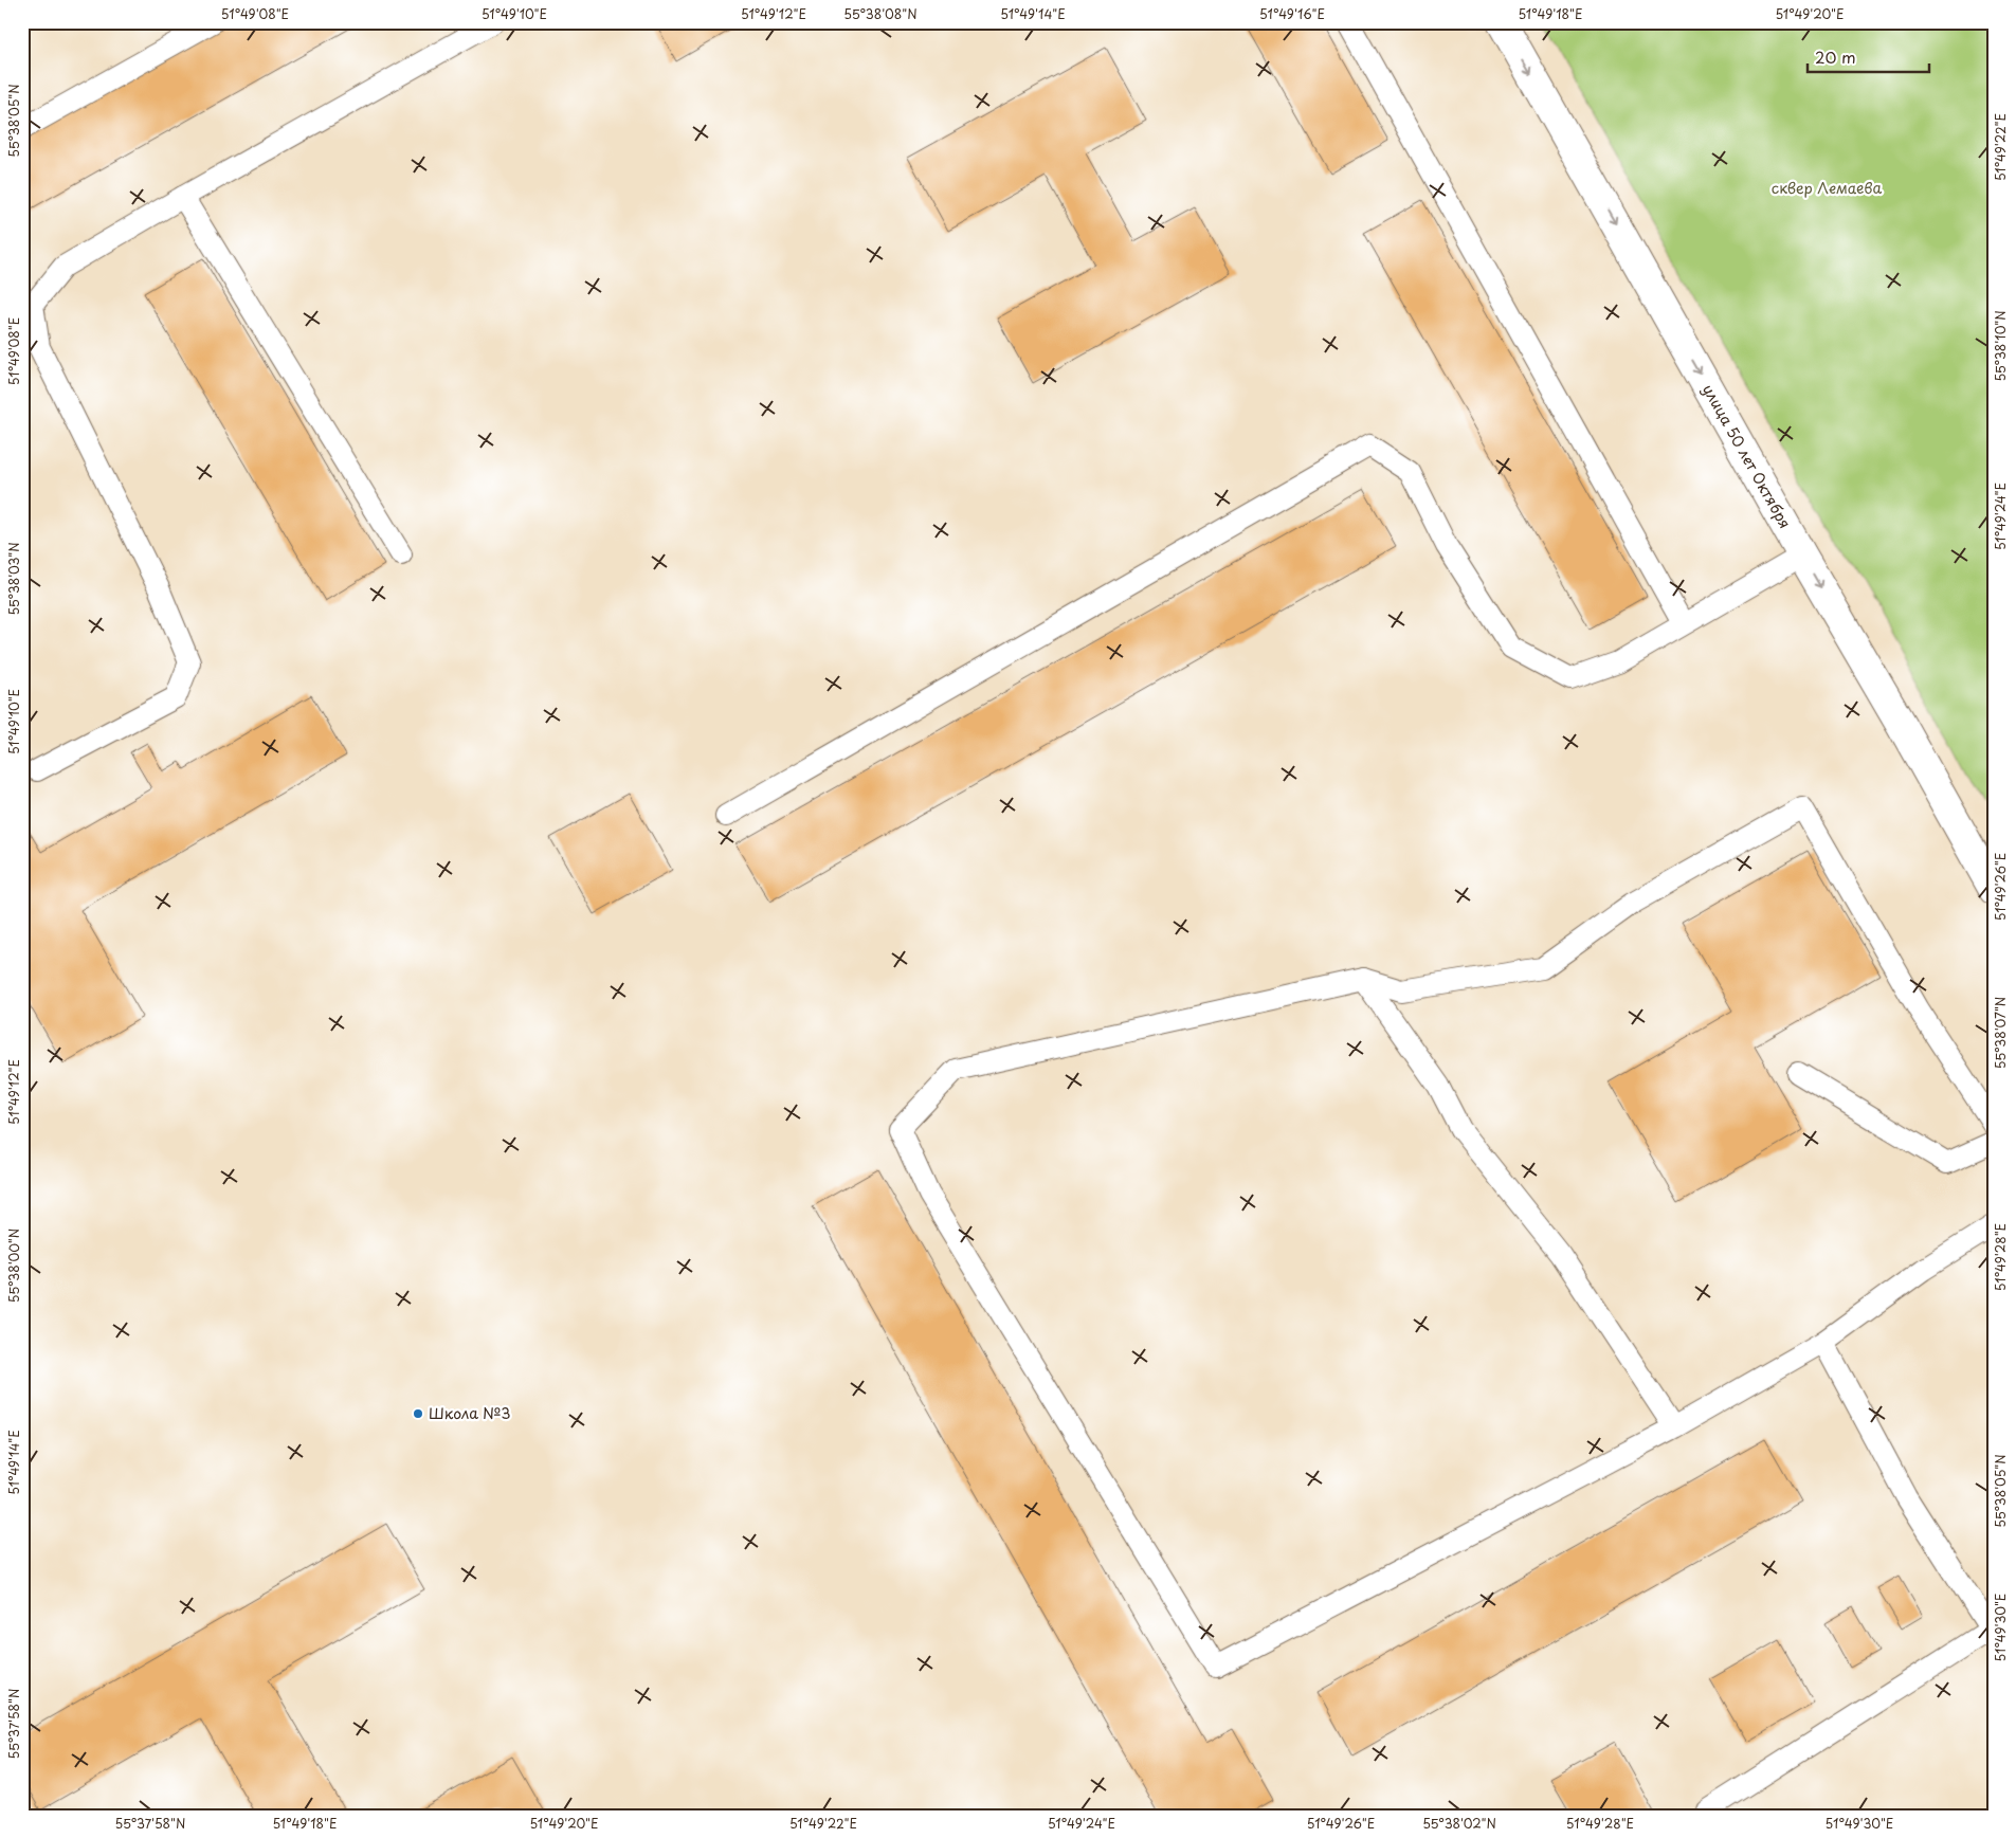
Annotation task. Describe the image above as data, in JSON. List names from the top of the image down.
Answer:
{
  "streets": {
    "street": ["улица 50 лет Октября"]
  },
  "one_way": ["улица 50 лет Октября"],
  "parks": ["сквер Лемаева"],
  "places": ["Школа №3"],
  "scale_bar": "20 m",
  "coordinates": [
    "51°49'08\"E",
    "51°49'10\"E",
    "51°49'12\"E",
    "55°38'08\"N",
    "51°49'14\"E",
    "51°49'16\"E",
    "51°49'18\"E",
    "51°49'20\"E",
    "55°38'05\"N",
    "51°49'22\"E",
    "55°38'10\"N",
    "51°49'24\"E",
    "55°38'03\"N",
    "51°49'26\"E",
    "55°38'07\"N",
    "51°49'28\"E",
    "55°38'00\"N",
    "51°49'30\"E",
    "55°37'58\"N",
    "55°38'02\"N"
  ]
}
